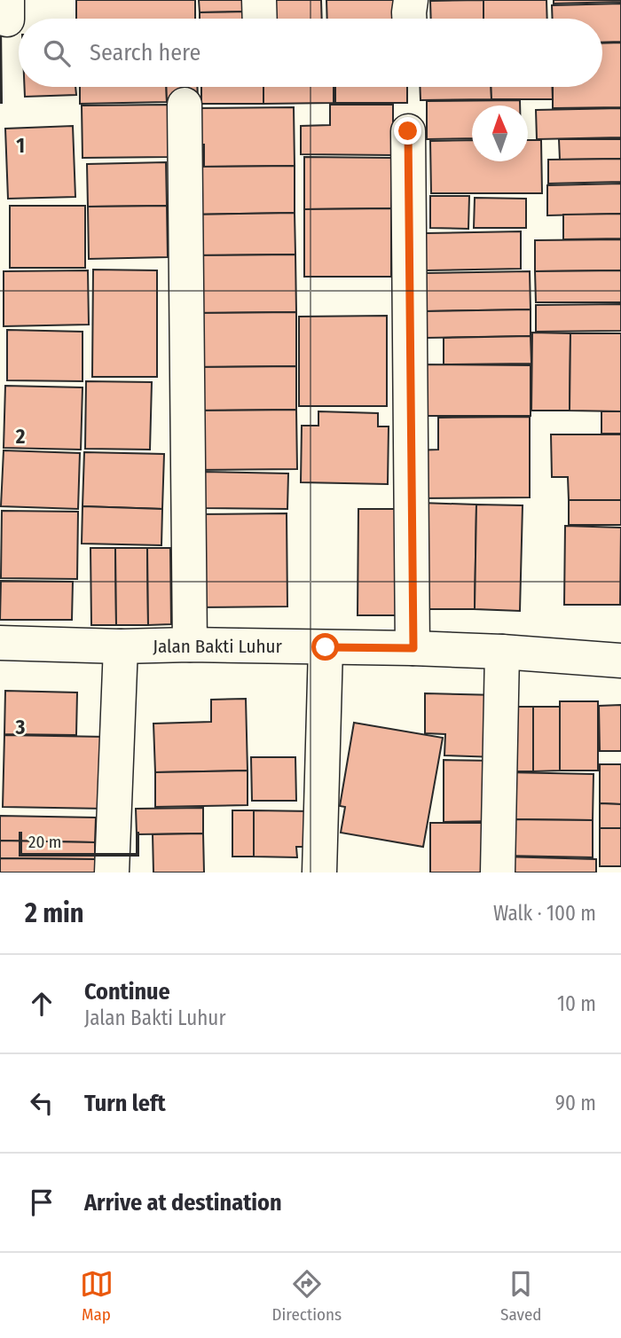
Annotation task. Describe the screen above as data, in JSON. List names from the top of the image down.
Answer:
{
  "streets": {
    "street": ["Jalan Bakti Luhur"]
  },
  "scale_bar": "20 m",
  "north": "top",
  "page": {
    "search": "Search here",
    "scale": "20 m",
    "heading": ["2 min", "Walk · 100 m"],
    "list": [
      ["Continue", "Jalan Bakti Luhur", "10 m"],
      ["Turn left", "90 m"],
      "Arrive at destination"
    ],
    "nav": ["Map", "Directions", "Saved"]
  },
  "grid": {
    "rows": ["1", "2", "3"]
  }
}
